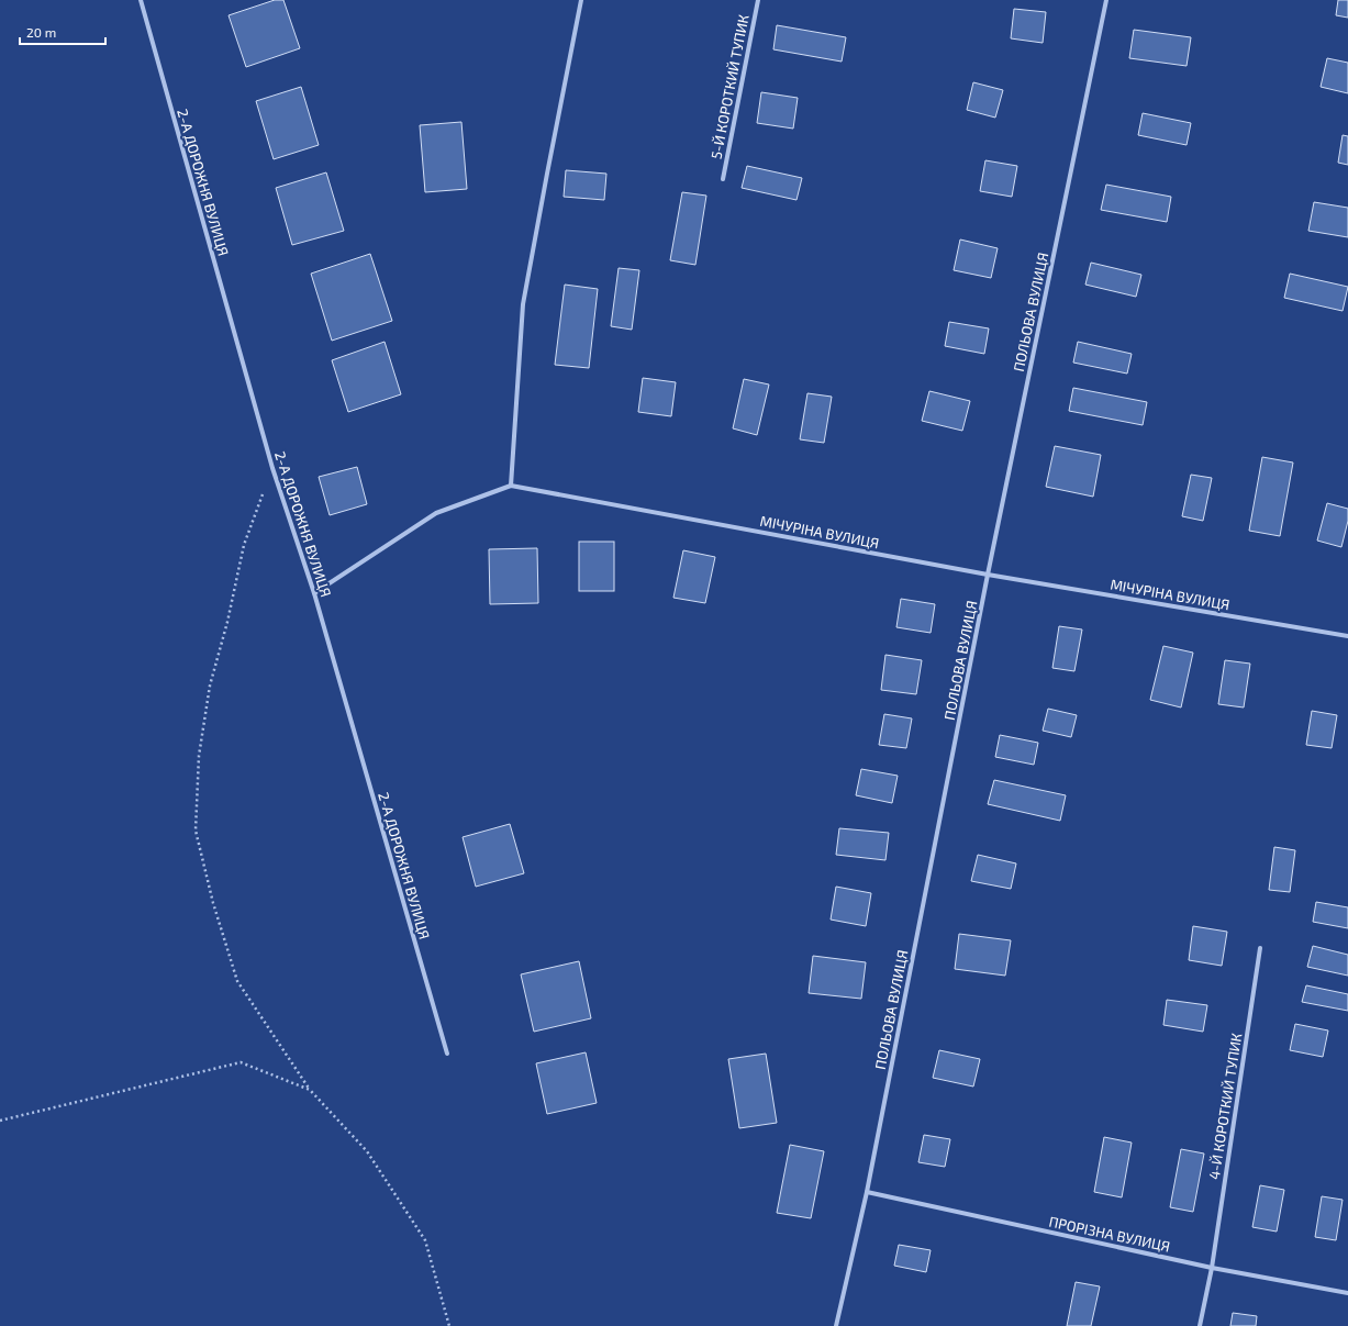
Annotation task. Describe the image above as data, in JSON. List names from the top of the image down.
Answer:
{
  "streets": {
    "street": [
      "5-Й КОРОТКИЙ ТУПИК",
      "2-А ДОРОЖНЯ ВУЛИЦЯ",
      "ПОЛЬОВА ВУЛИЦЯ",
      "МІЧУРІНА ВУЛИЦЯ",
      "4-Й КОРОТКИЙ ТУПИК",
      "ПРОРІЗНА ВУЛИЦЯ"
    ]
  },
  "crossings": [
    ["ПОЛЬОВА ВУЛИЦЯ", "МІЧУРІНА ВУЛИЦЯ"],
    ["ПОЛЬОВА ВУЛИЦЯ", "ПРОРІЗНА ВУЛИЦЯ"],
    ["4-Й КОРОТКИЙ ТУПИК", "ПРОРІЗНА ВУЛИЦЯ"]
  ],
  "scale_bar": "20 m"
}
